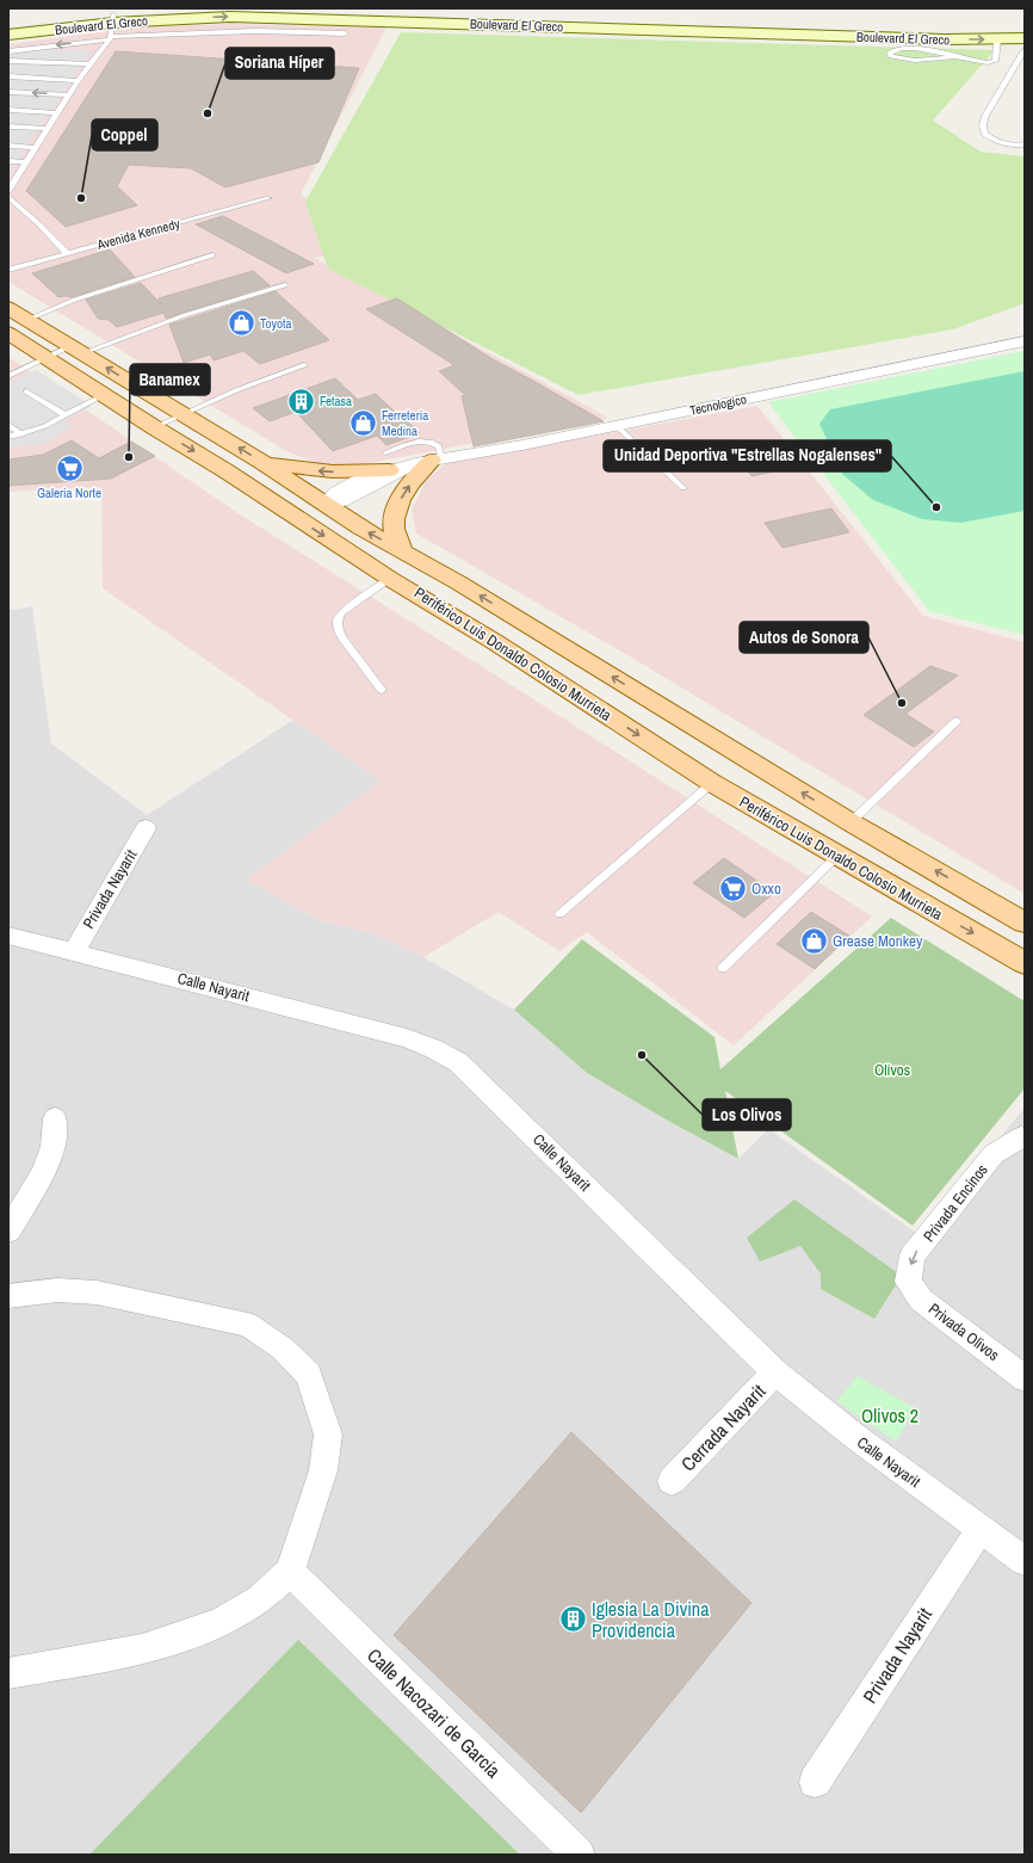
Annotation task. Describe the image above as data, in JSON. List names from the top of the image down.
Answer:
{
  "streets": {
    "main road": ["Boulevard El Greco", "Periférico Luis Donaldo Colosio Murrieta"],
    "street": [
      "Tecnologico",
      "Privada Nayarit",
      "Calle Nayarit",
      "Privada Encinos",
      "Privada Olivos",
      "Cerrada Nayarit",
      "Calle Nacozari de García"
    ],
    "lane": ["Avenida Kennedy"]
  },
  "crossings": [
    ["Tecnologico", "Periférico Luis Donaldo Colosio Murrieta"],
    ["Privada Nayarit", "Calle Nayarit"],
    ["Calle Nayarit", "Cerrada Nayarit"],
    ["Privada Encinos", "Privada Olivos"]
  ],
  "one_way": ["Privada Encinos"],
  "parks": ["Olivos", "Olivos 2"],
  "places": {
    "other": [
      "Soriana Híper",
      "Coppel",
      "Banamex",
      "Unidad Deportiva \"Estrellas Nogalenses\"",
      "Autos de Sonora",
      "Los Olivos"
    ],
    "shop": ["Toyota", "Ferreteria Medina", "Grease Monkey"],
    "building": ["Fetasa", "Iglesia La Divina Providencia"],
    "supermarket": ["Galeria Norte", "Oxxo"]
  }
}
